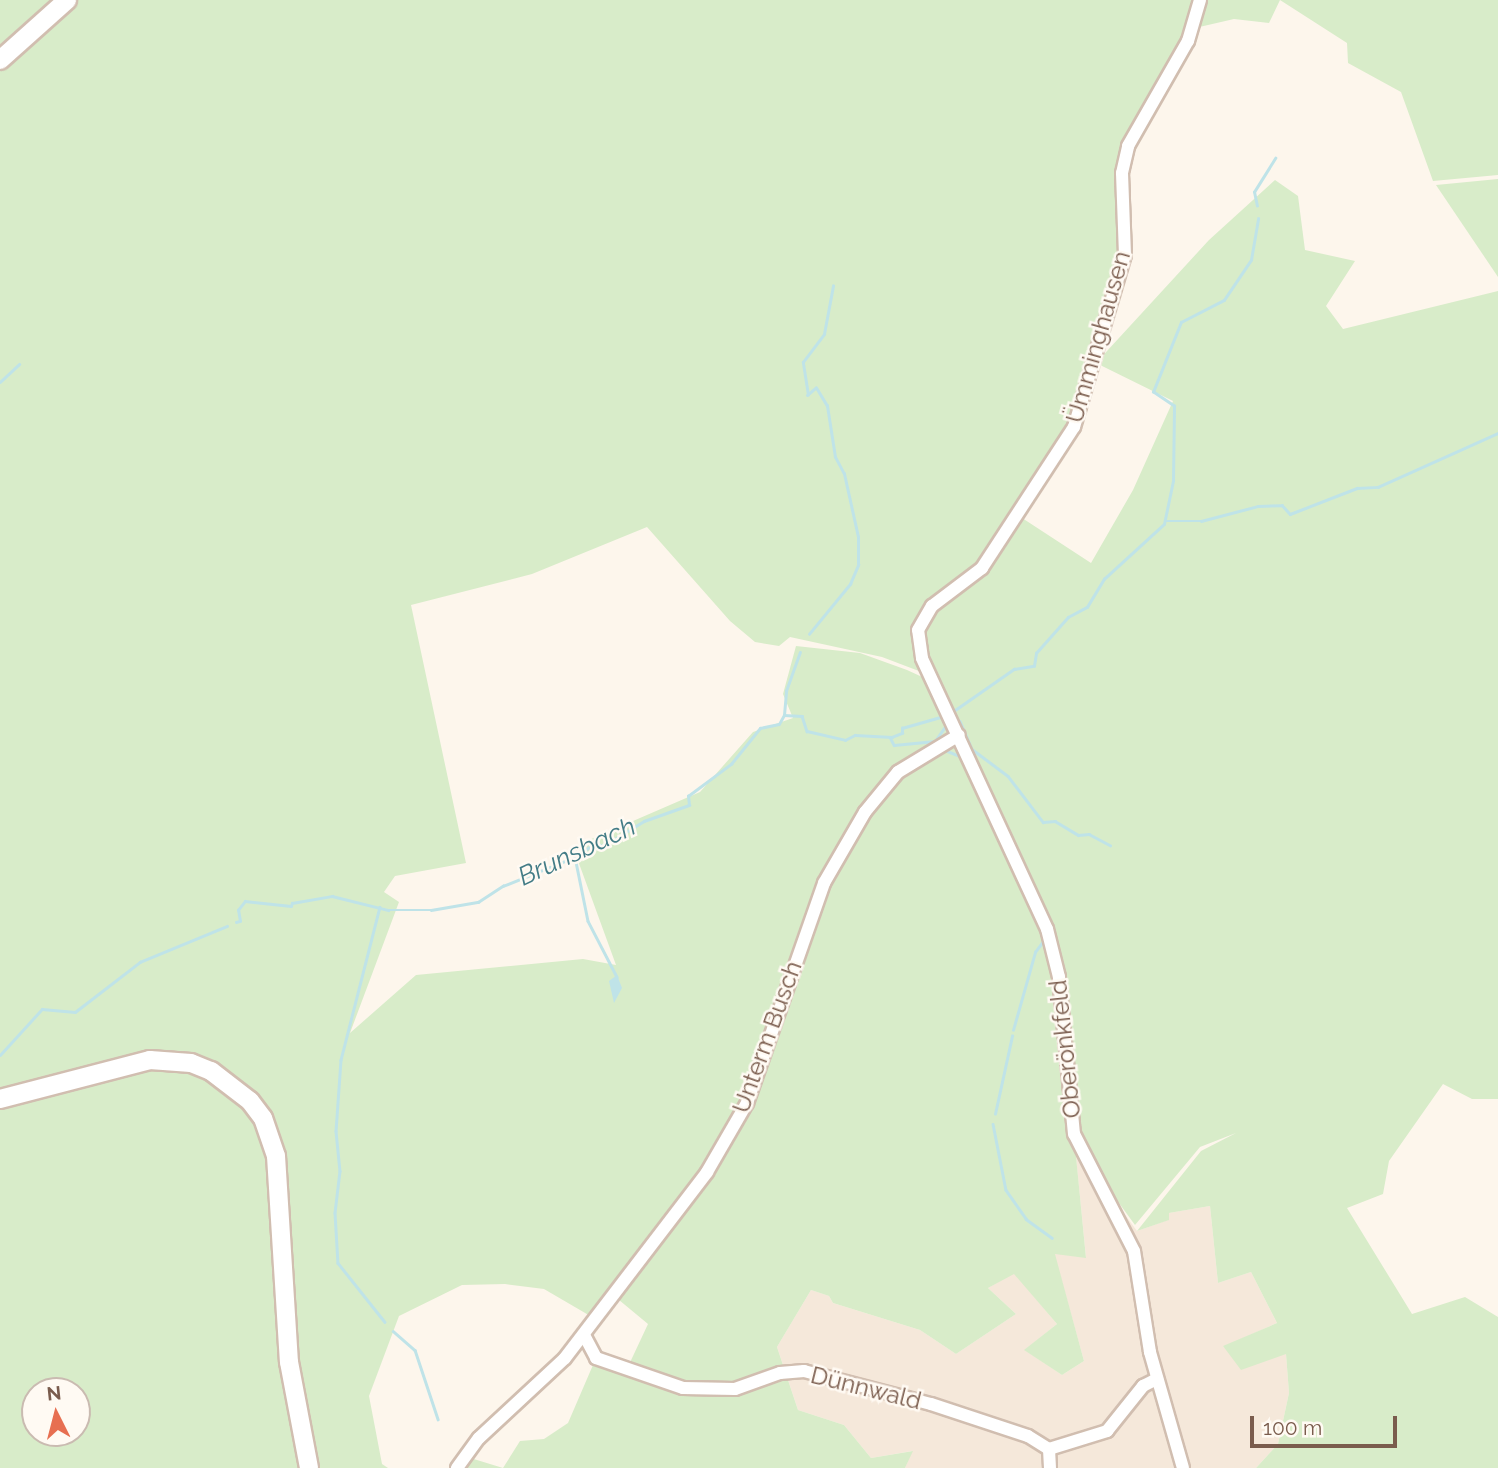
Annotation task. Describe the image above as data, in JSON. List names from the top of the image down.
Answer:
{
  "streets": {
    "street": [
      "Ümminghausen",
      "Unterm Busch",
      "Oberönkfeld",
      "Dünnwald"
    ]
  },
  "crossings": [
    ["Ümminghausen", "Oberönkfeld"],
    ["Unterm Busch", "Oberönkfeld"],
    ["Unterm Busch", "Dünnwald"]
  ],
  "water": ["Brunsbach"],
  "scale_bar": "100 m",
  "north": "top"
}
